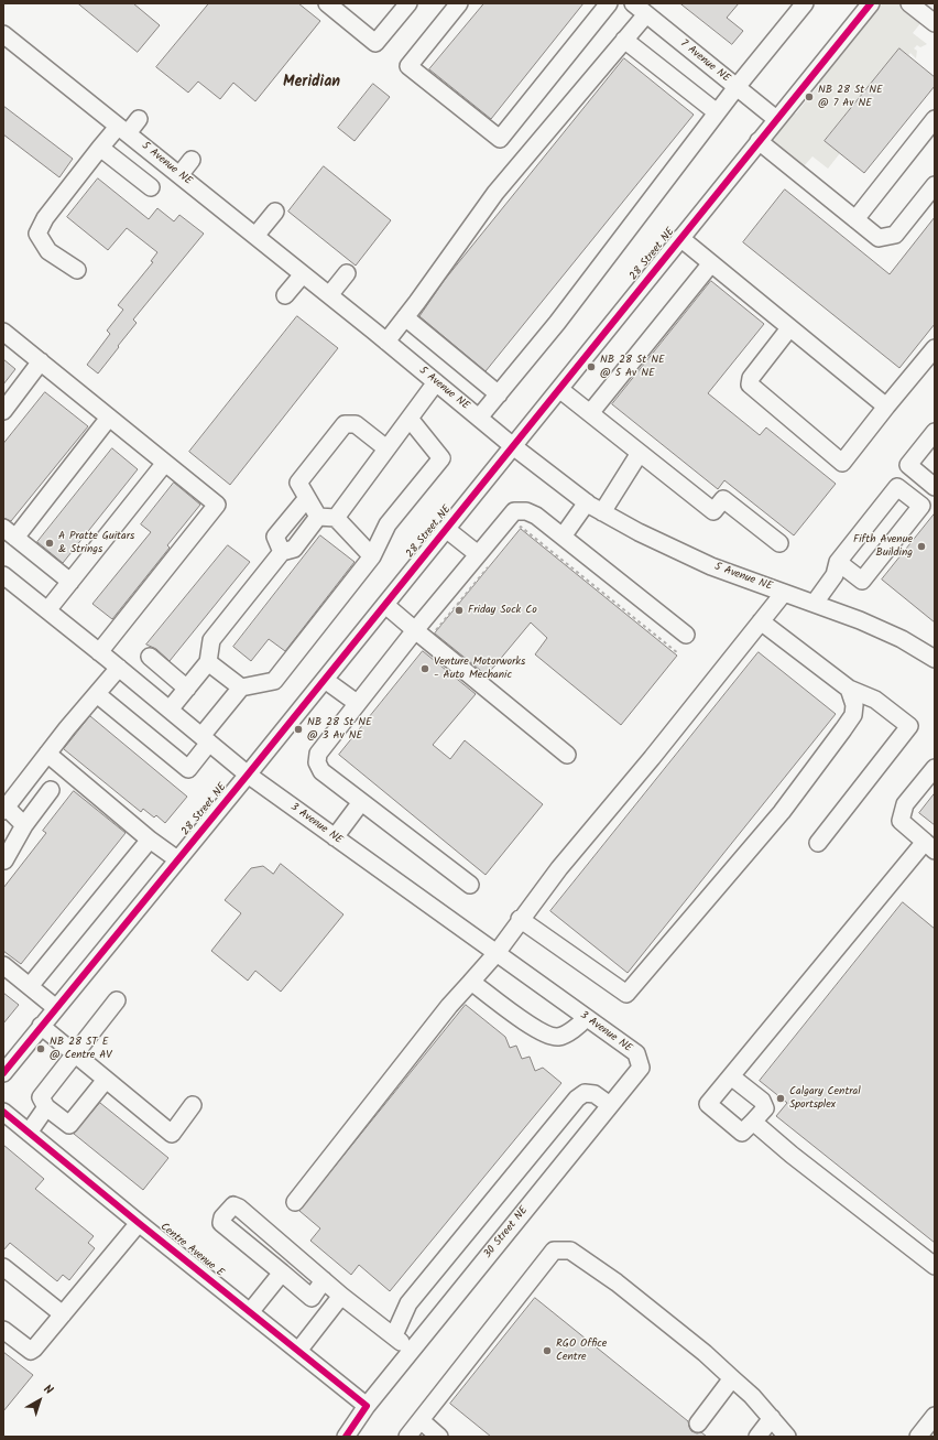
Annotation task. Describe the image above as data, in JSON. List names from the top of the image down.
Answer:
{
  "streets": {
    "street": [
      "7 Avenue NE",
      "5 Avenue NE",
      "28 Street NE",
      "3 Avenue NE",
      "30 Street NE",
      "Centre Avenue E"
    ]
  },
  "crossings": [
    ["7 Avenue NE", "28 Street NE"],
    ["5 Avenue NE", "28 Street NE"],
    ["28 Street NE", "3 Avenue NE"],
    ["3 Avenue NE", "30 Street NE"],
    ["30 Street NE", "Centre Avenue E"]
  ],
  "districts": ["Meridian"],
  "places": [
    "NB 28 St NE @ 7 Av NE",
    "NB 28 St NE @ 5 Av NE",
    "A Pratte Guitars & Strings",
    "Fifth Avenue Building",
    "Friday Sock Co",
    "Venture Motorworks - Auto Mechanic",
    "NB 28 St NE @ 3 Av NE",
    "NB 28 ST E @ Centre AV",
    "Calgary Central Sportsplex",
    "RGO Office Centre"
  ],
  "north": "top right"
}
